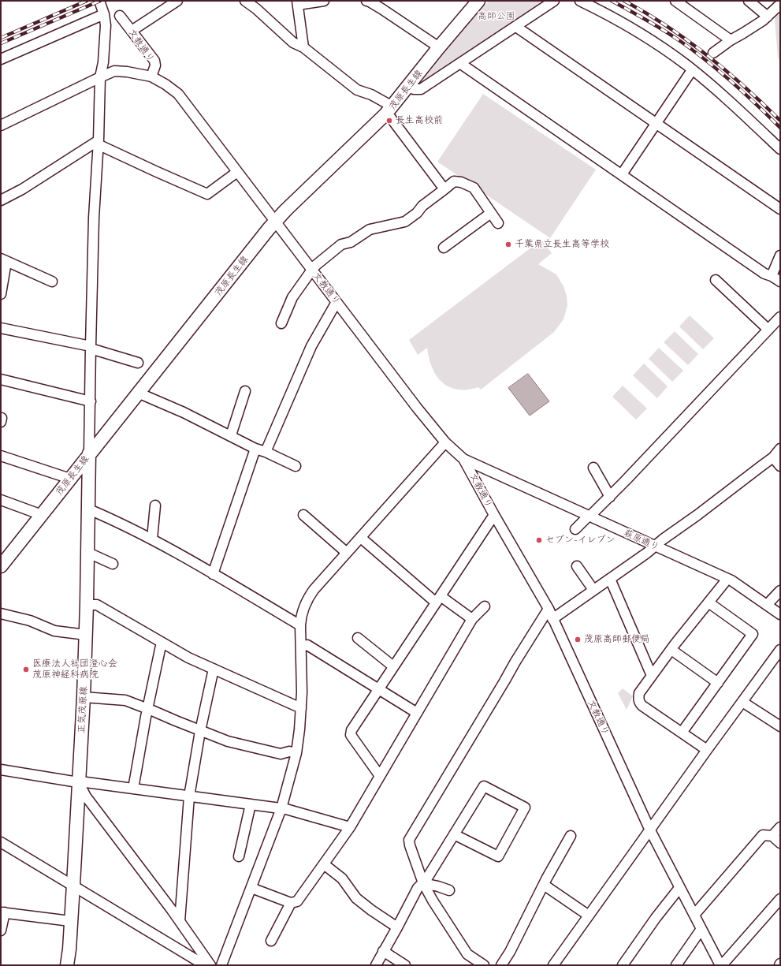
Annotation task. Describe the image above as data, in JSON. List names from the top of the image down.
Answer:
{
  "streets": {
    "main road": ["茂原長生線", "正気茂原線"],
    "street": ["文教通り", "萩原通り"]
  },
  "crossings": [
    ["文教通り", "茂原長生線"],
    ["文教通り", "萩原通り"],
    ["茂原長生線", "正気茂原線"]
  ],
  "parks": ["高師公園"],
  "places": [
    "長生高校前",
    "千葉県立長生高等学校",
    "セブン-イレブン",
    "茂原高師郵便局",
    "医療法人社団澄心会 茂原神経科病院"
  ]
}
